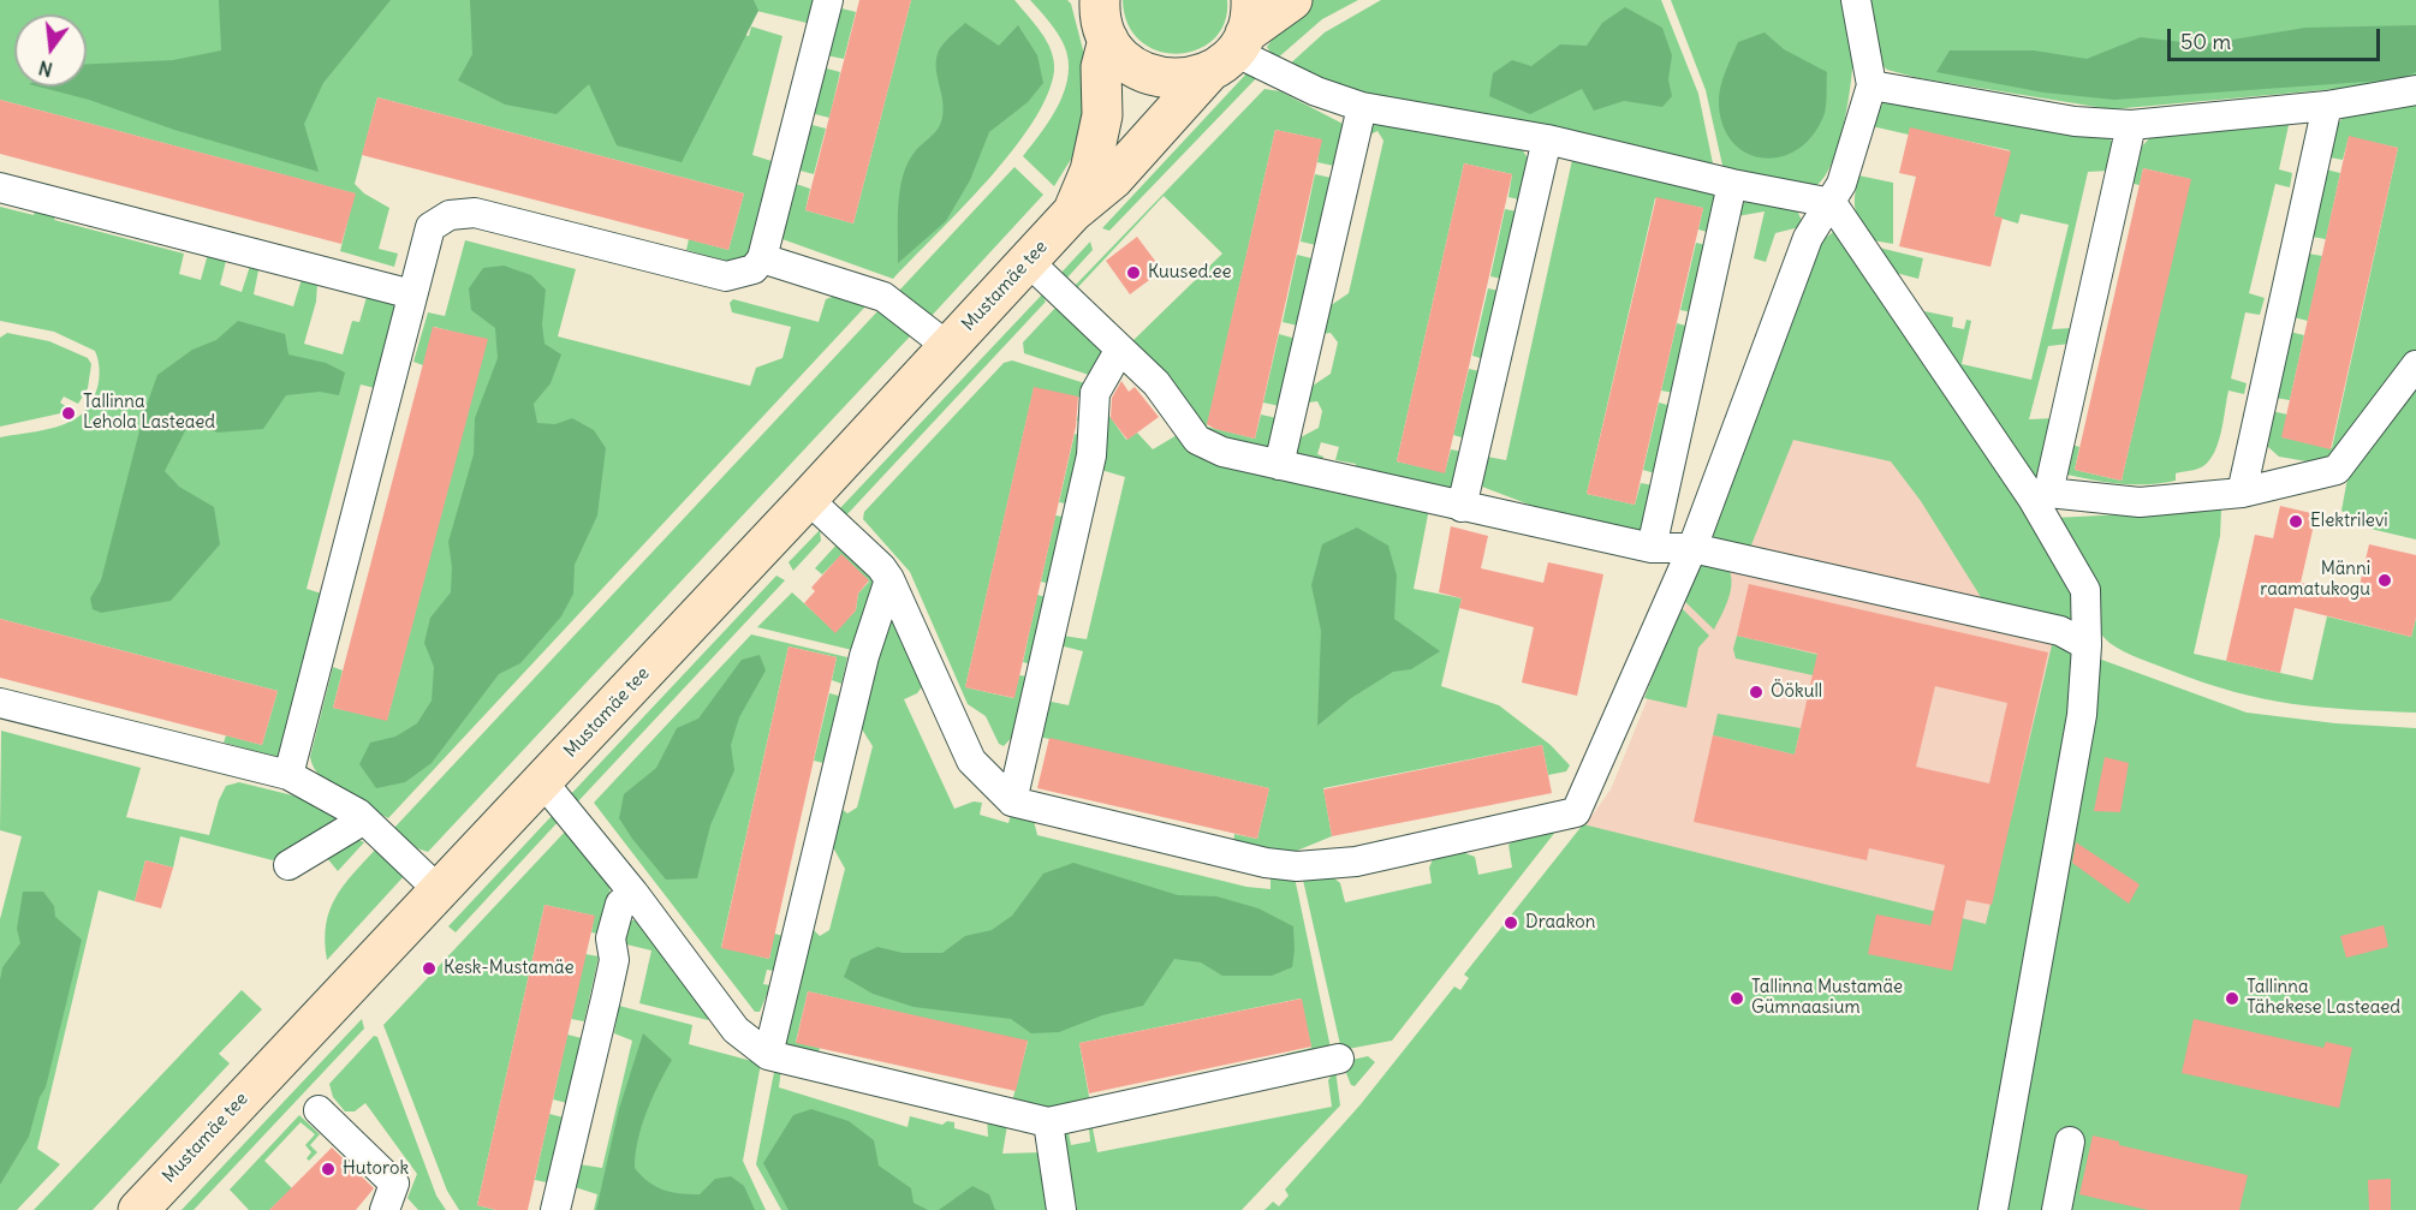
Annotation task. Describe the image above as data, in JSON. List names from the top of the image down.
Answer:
{
  "streets": {
    "main road": ["Mustamäe tee"]
  },
  "places": [
    "Kuused.ee",
    "Tallinna Lehola Lasteaed",
    "Elektrilevi",
    "Männi raamatukogu",
    "Öökull",
    "Draakon",
    "Kesk-Mustamäe",
    "Tallinna Mustamäe Gümnaasium",
    "Tallinna Tähekese Lasteaed",
    "Hutorok"
  ],
  "scale_bar": "50 m",
  "north": "bottom"
}
